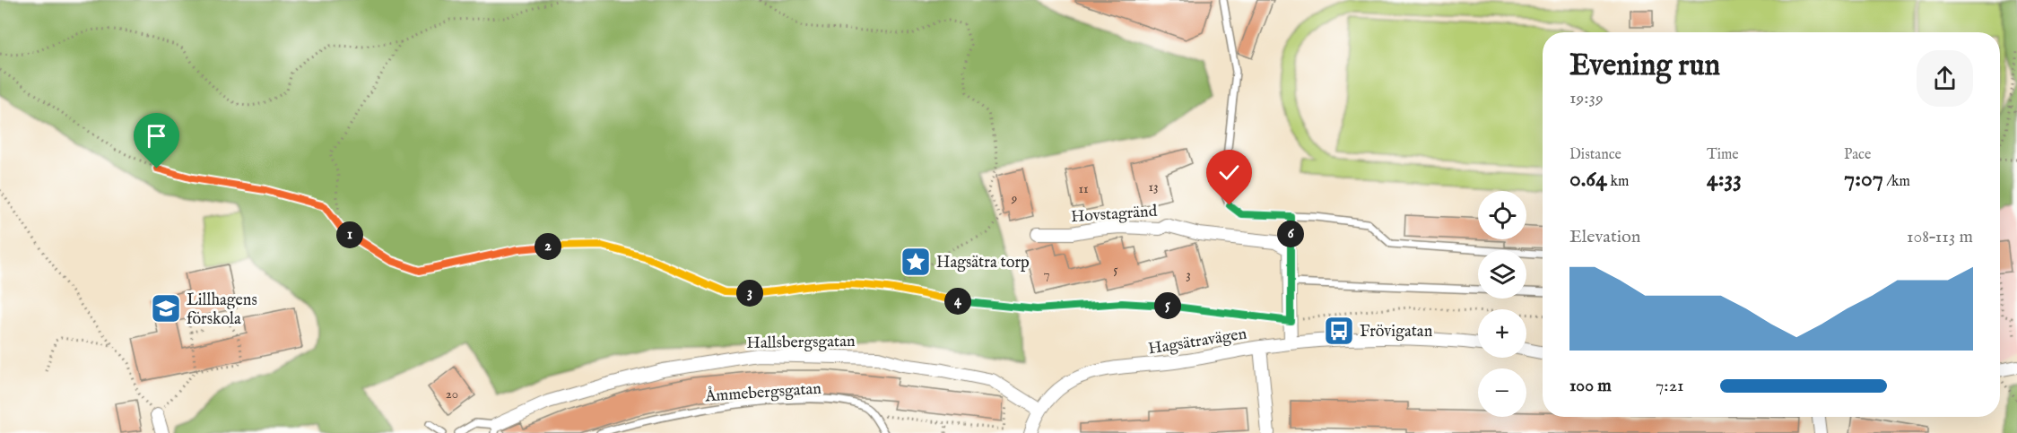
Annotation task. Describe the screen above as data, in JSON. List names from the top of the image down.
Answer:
{
  "streets": {
    "street": ["Hovstagränd", "Hagsätravägen", "Hallsbergsgatan"],
    "lane": ["Åmmebergsgatan"]
  },
  "crossings": [
    ["Hagsätravägen", "Hallsbergsgatan"]
  ],
  "places": {
    "place": ["Hagsätra torp"],
    "school or university": ["Lillhagens förskola"],
    "bus stop": ["Frövigatan"]
  },
  "house_numbers": [
    "13",
    "11",
    "9",
    "5",
    "7",
    "3",
    "20"
  ],
  "page": {
    "heading": ["Evening run", "19:39"],
    "stats": [
      ["Distance", "0.64 km"],
      ["Time", "4:33"],
      ["Pace", "7:07 /km"]
    ],
    "map_buttons": ["+", "−"],
    "chart": ["Elevation", "108–113 m"],
    "pins": [
      "6",
      "1",
      "2",
      "3",
      "4",
      "5"
    ],
    "list": [
      {
        "name": "100 m",
        "note": "7:21"
      }
    ]
  }
}
